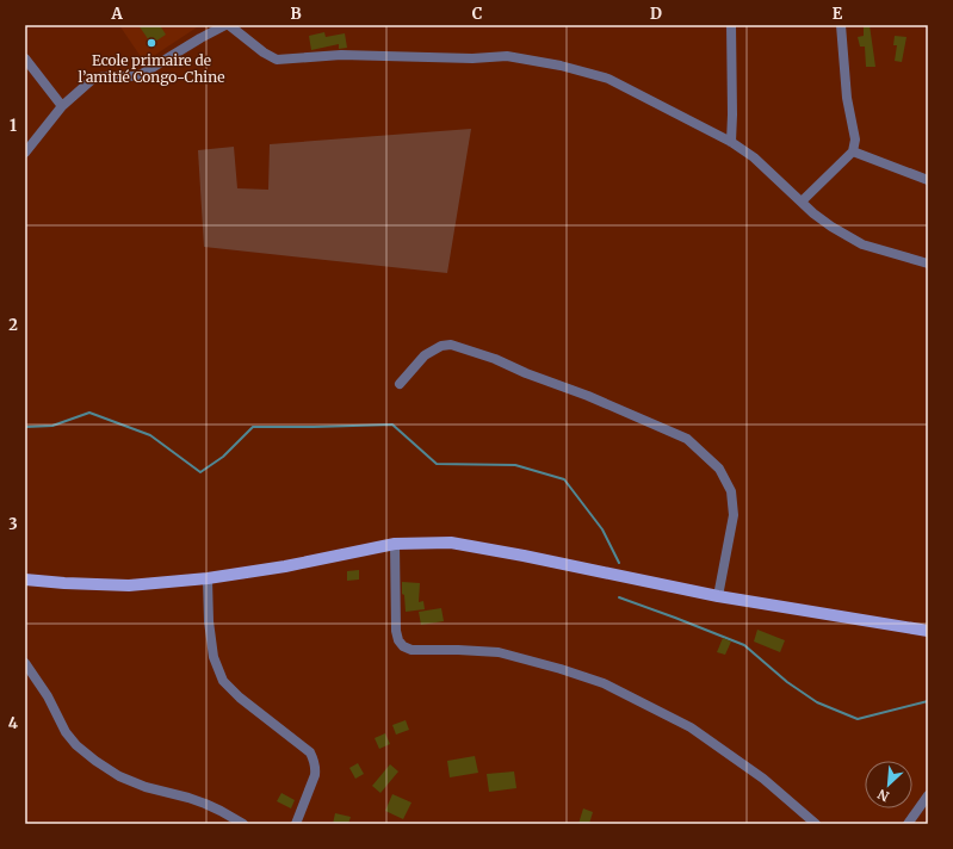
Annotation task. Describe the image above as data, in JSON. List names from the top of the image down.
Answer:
{
  "places": ["Ecole primaire de l’amitié Congo-Chine"],
  "north": "bottom left",
  "grid": {
    "columns": [
      "A",
      "B",
      "C",
      "D",
      "E"
    ],
    "rows": [
      "1",
      "2",
      "3",
      "4"
    ]
  }
}
